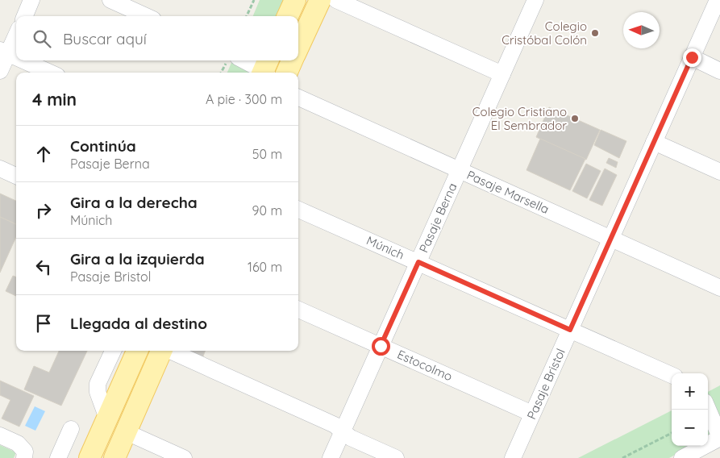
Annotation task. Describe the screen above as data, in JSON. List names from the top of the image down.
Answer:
{
  "streets": {
    "street": [
      "Pasaje Marsella",
      "Pasaje Berna",
      "Múnich",
      "Estocolmo",
      "Pasaje Bristol"
    ]
  },
  "crossings": [
    ["Pasaje Marsella", "Pasaje Berna"],
    ["Pasaje Marsella", "Pasaje Bristol"],
    ["Pasaje Berna", "Múnich"],
    ["Pasaje Berna", "Estocolmo"],
    ["Múnich", "Pasaje Bristol"],
    ["Estocolmo", "Pasaje Bristol"]
  ],
  "places": ["Colegio Cristóbal Colón", "Colegio Cristiano El Sembrador"],
  "north": "left",
  "page": {
    "search": "Buscar aquí",
    "heading": ["4 min", "A pie · 300 m"],
    "list": [
      ["Continúa", "Pasaje Berna", "50 m"],
      ["Gira a la derecha", "Múnich", "90 m"],
      ["Gira a la izquierda", "Pasaje Bristol", "160 m"],
      "Llegada al destino"
    ],
    "map_buttons": ["+", "−"]
  }
}
